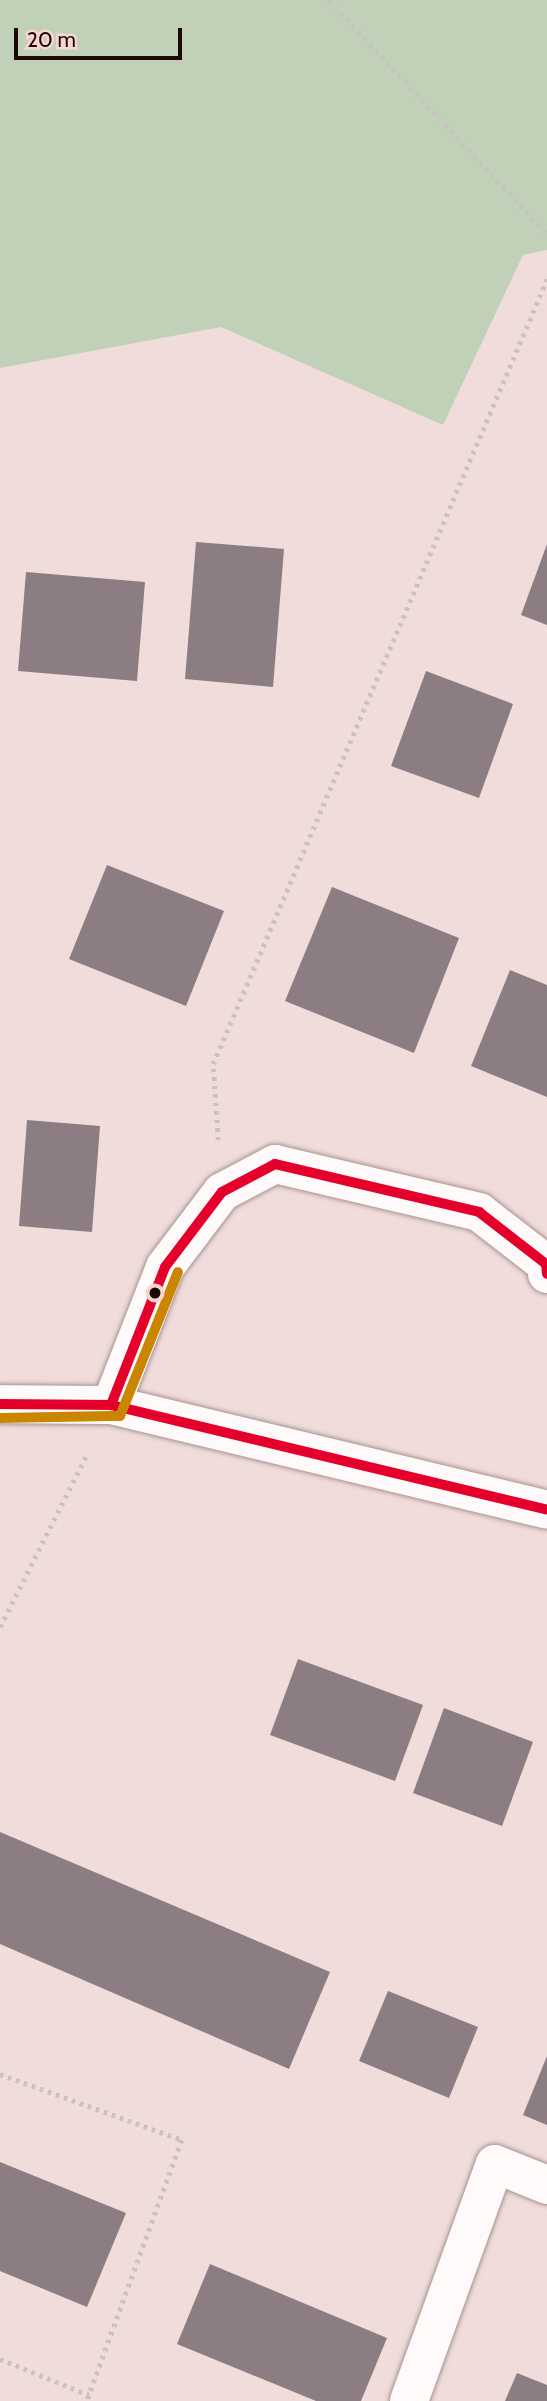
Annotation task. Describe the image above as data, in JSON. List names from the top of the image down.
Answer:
{
  "scale_bar": "20 m"
}
